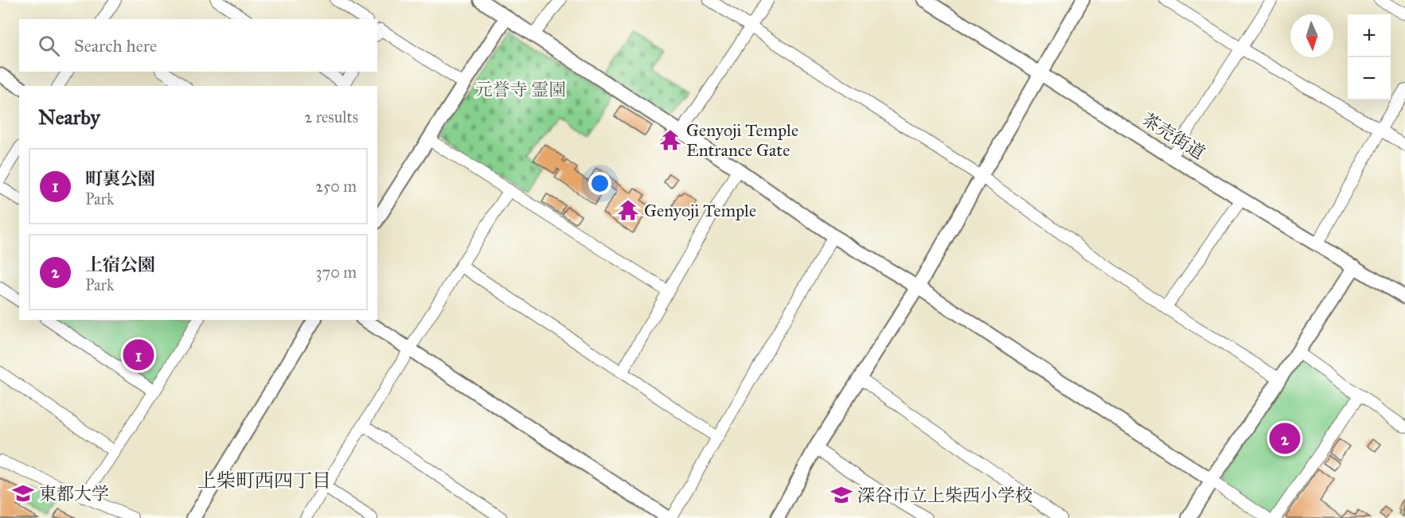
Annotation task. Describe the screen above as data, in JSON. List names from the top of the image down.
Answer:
{
  "streets": {
    "street": ["茶売街道"]
  },
  "districts": ["上柴町西四丁目"],
  "parks": ["元誉寺 霊園"],
  "places": {
    "temple": ["Genyoji Temple Entrance Gate", "Genyoji Temple"],
    "school or university": ["東都大学", "深谷市立上柴西小学校"]
  },
  "north": "bottom",
  "page": {
    "map_buttons": ["+", "−"],
    "search": "Search here",
    "heading": ["Nearby", "2 results"],
    "list": [
      {
        "mark": "1",
        "name": "町裏公園",
        "note": "Park",
        "value": "250 m"
      },
      {
        "mark": "2",
        "name": "上宿公園",
        "note": "Park",
        "value": "370 m"
      }
    ],
    "pins": ["1", "2"]
  }
}
